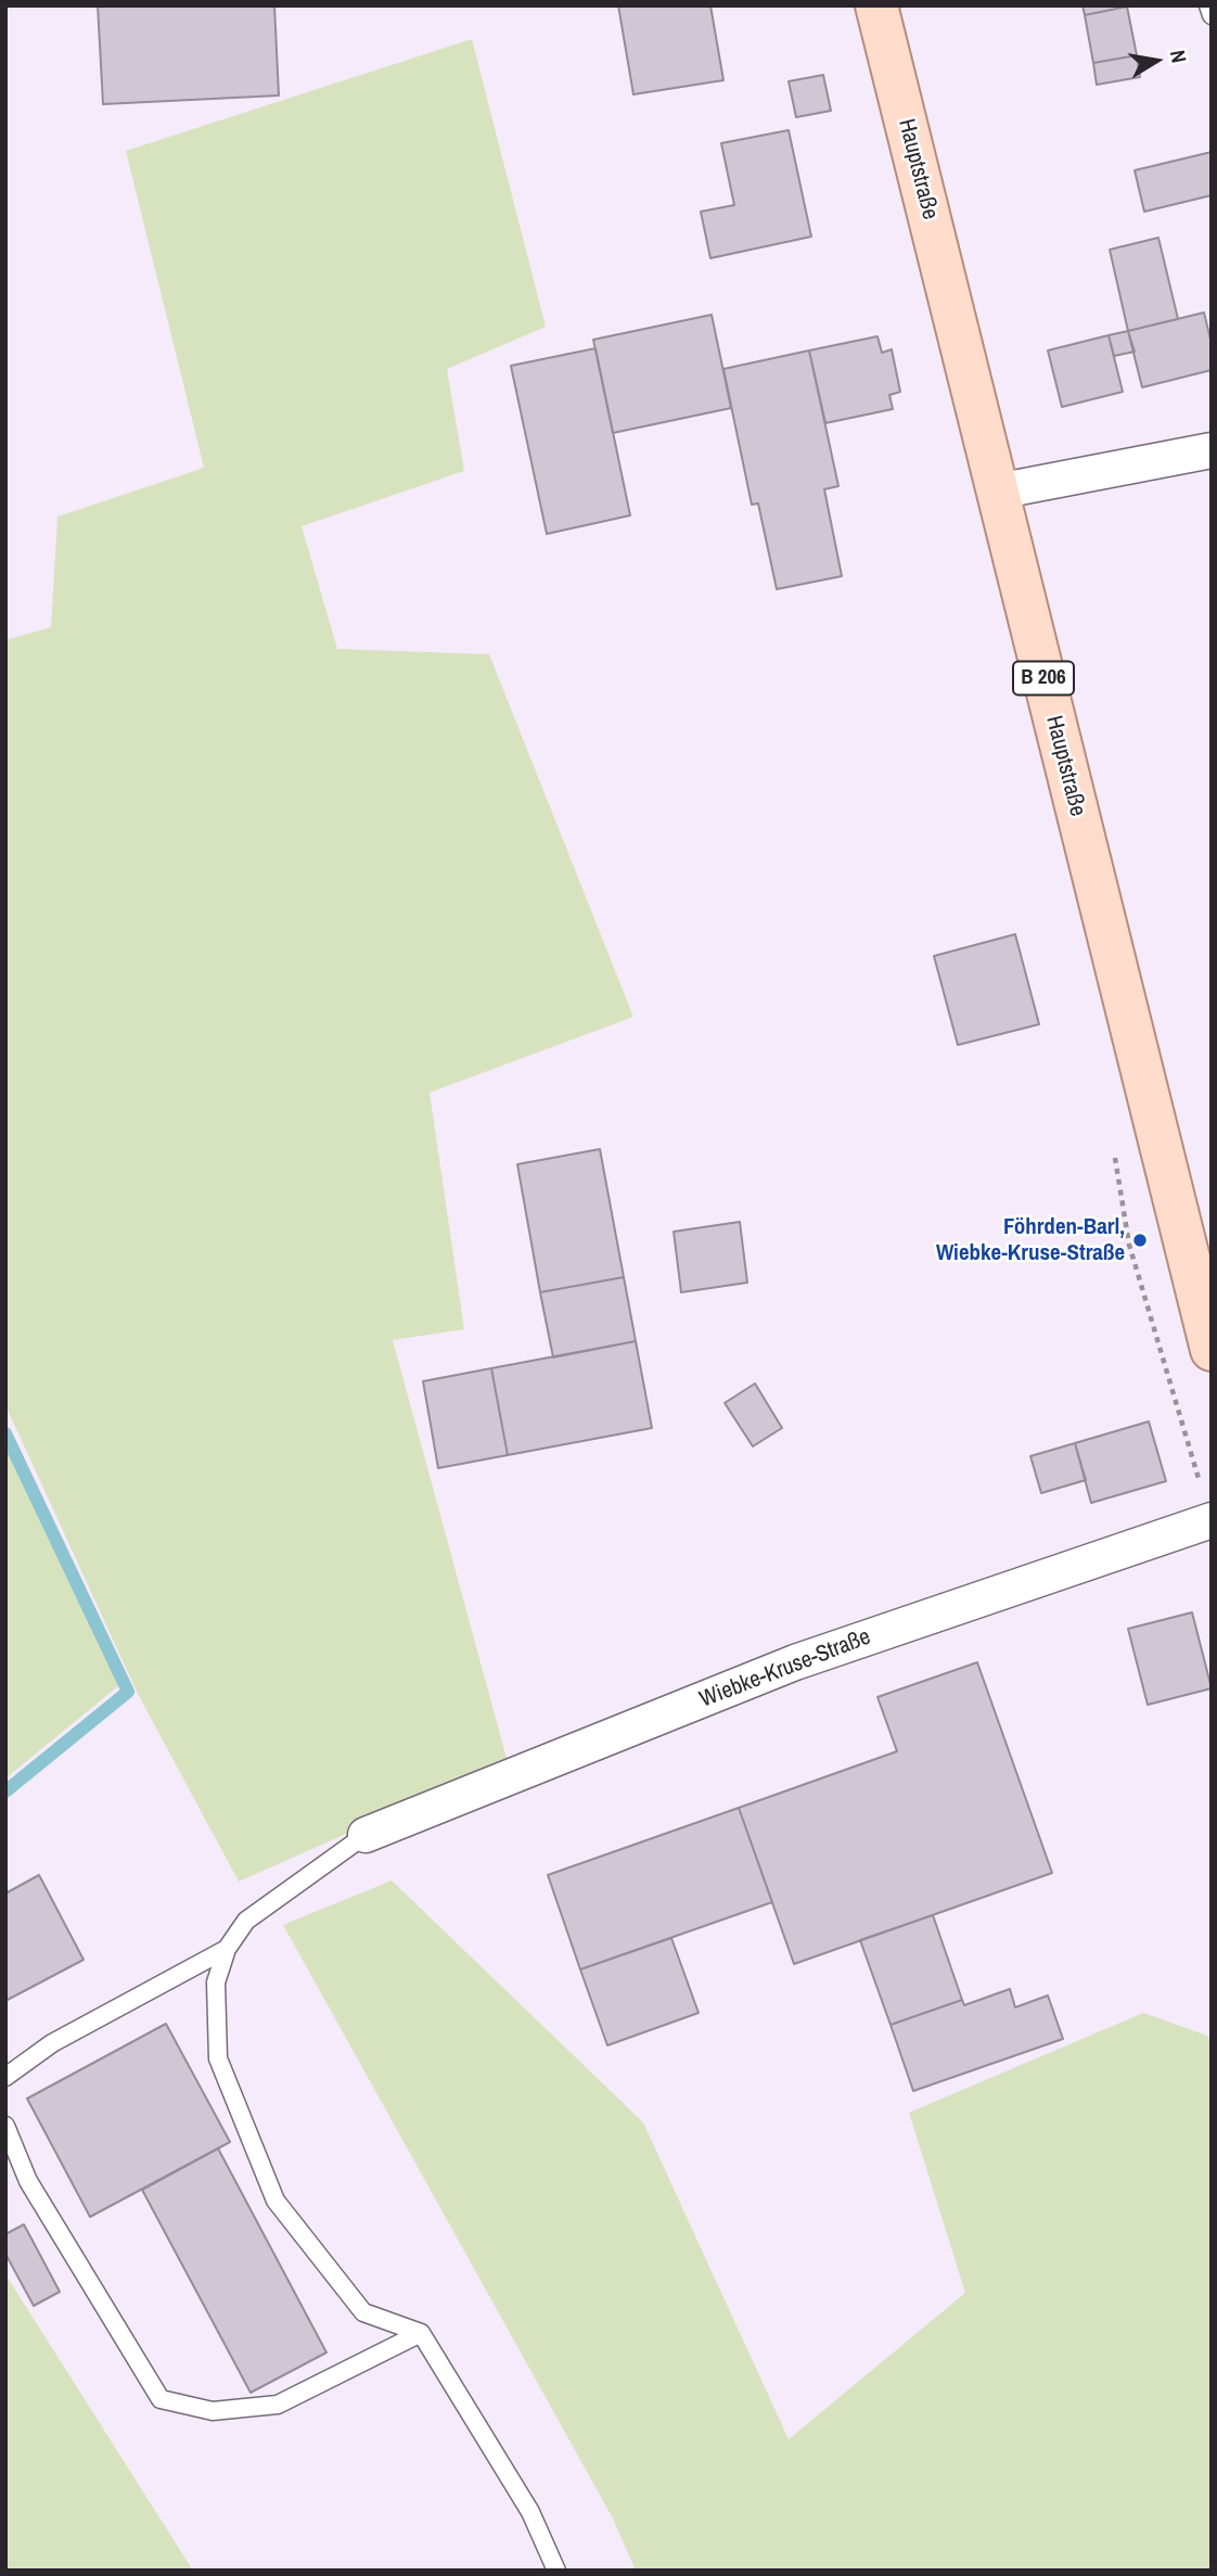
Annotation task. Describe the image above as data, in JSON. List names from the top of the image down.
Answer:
{
  "streets": {
    "main road": ["Hauptstraße", "B 206"],
    "street": ["Wiebke-Kruse-Straße"]
  },
  "places": ["Föhrden-Barl, Wiebke-Kruse-Straße"],
  "north": "right"
}
